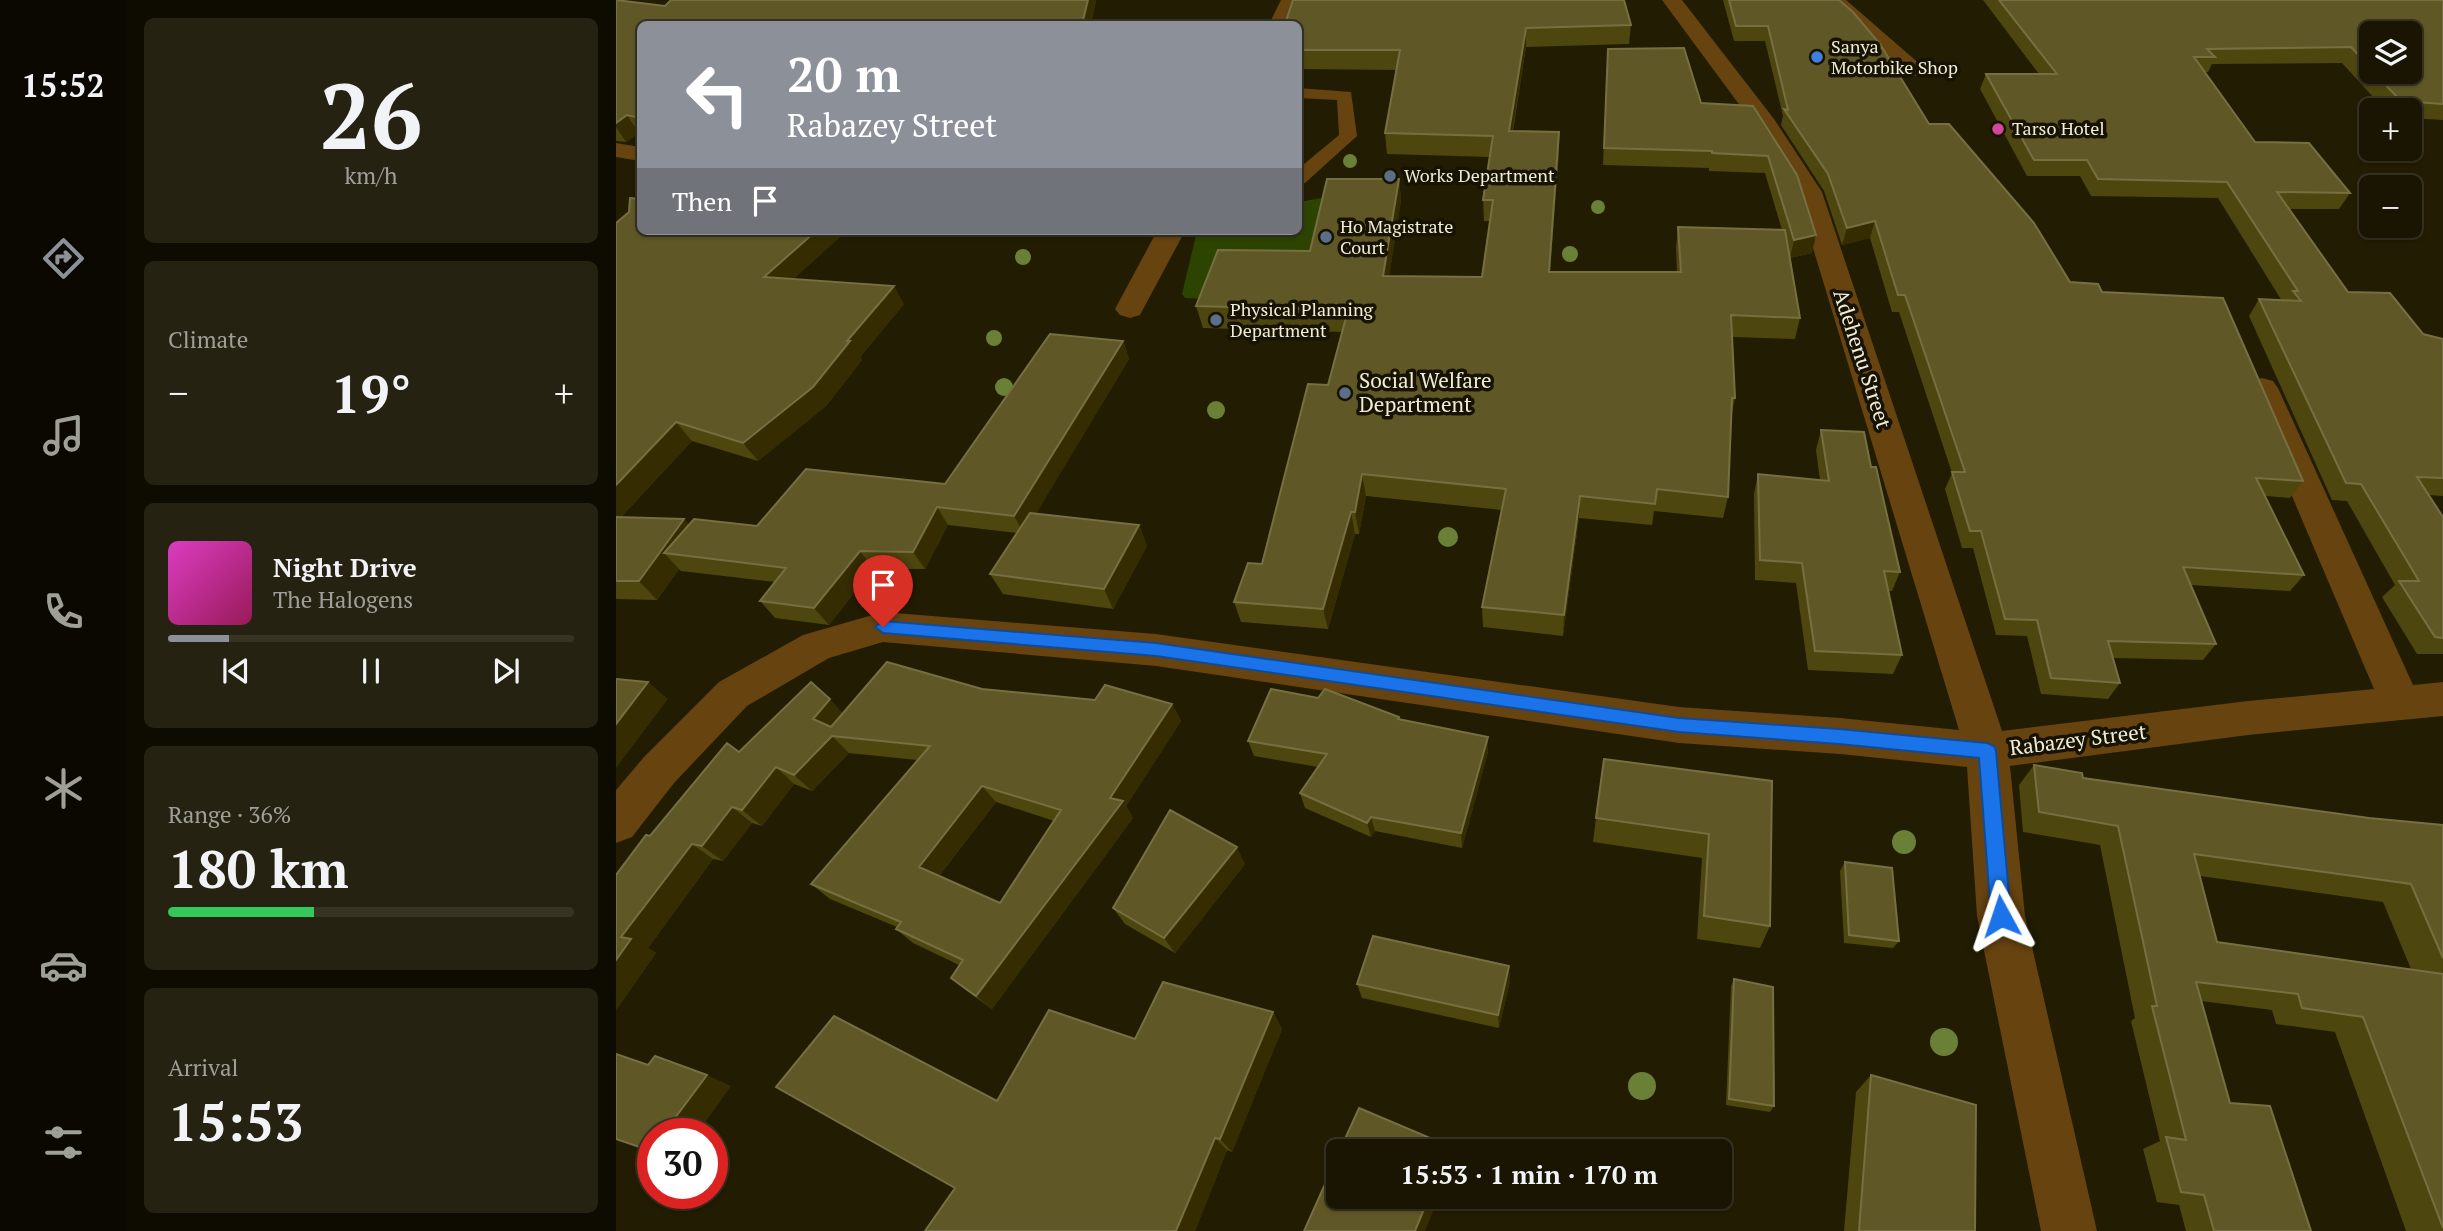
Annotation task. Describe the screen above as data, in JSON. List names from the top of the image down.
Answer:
{
  "streets": {
    "street": ["Adehenu Street", "Rabazey Street"]
  },
  "crossings": [
    ["Adehenu Street", "Rabazey Street"]
  ],
  "places": [
    "Sanya Motorbike Shop",
    "Tarso Hotel",
    "Works Department",
    "Ho Magistrate Court",
    "Physical Planning Department",
    "Social Welfare Department"
  ],
  "page": {
    "tabs": "15:52",
    "tile": [
      ["26", "km/h"],
      "Climate",
      ["Range · 36%", "180 km"],
      ["Arrival", "15:53"]
    ],
    "map_buttons": ["+", "−"],
    "turn": ["20 m", "Rabazey Street"],
    "then": "Then",
    "heat": ["−", "19°", "+"],
    "song": ["Night Drive", "The Halogens"],
    "limit": "30",
    "trip": "15:53 · 1 min · 170 m"
  }
}
